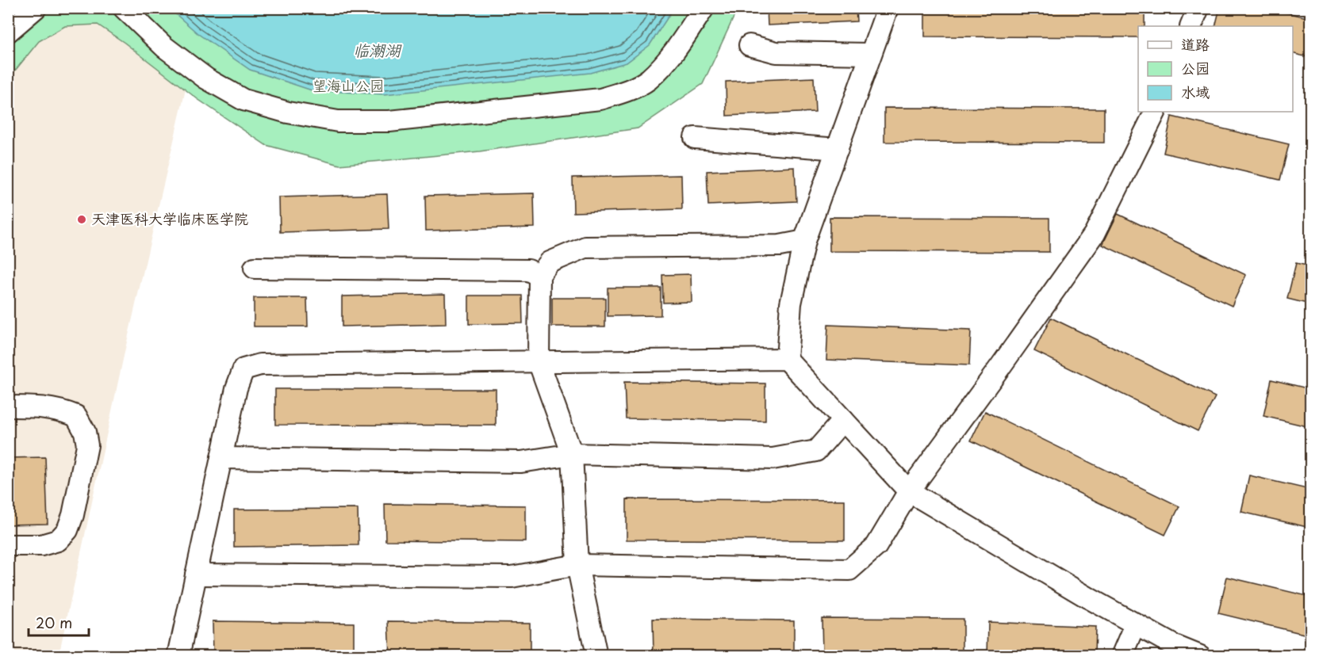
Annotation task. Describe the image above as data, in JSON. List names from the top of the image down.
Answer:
{
  "water": ["临潮湖"],
  "parks": ["望海山公园"],
  "places": ["天津医科大学临床医学院"],
  "legend": ["道路", "公园", "水域"],
  "scale_bar": "20 m"
}
